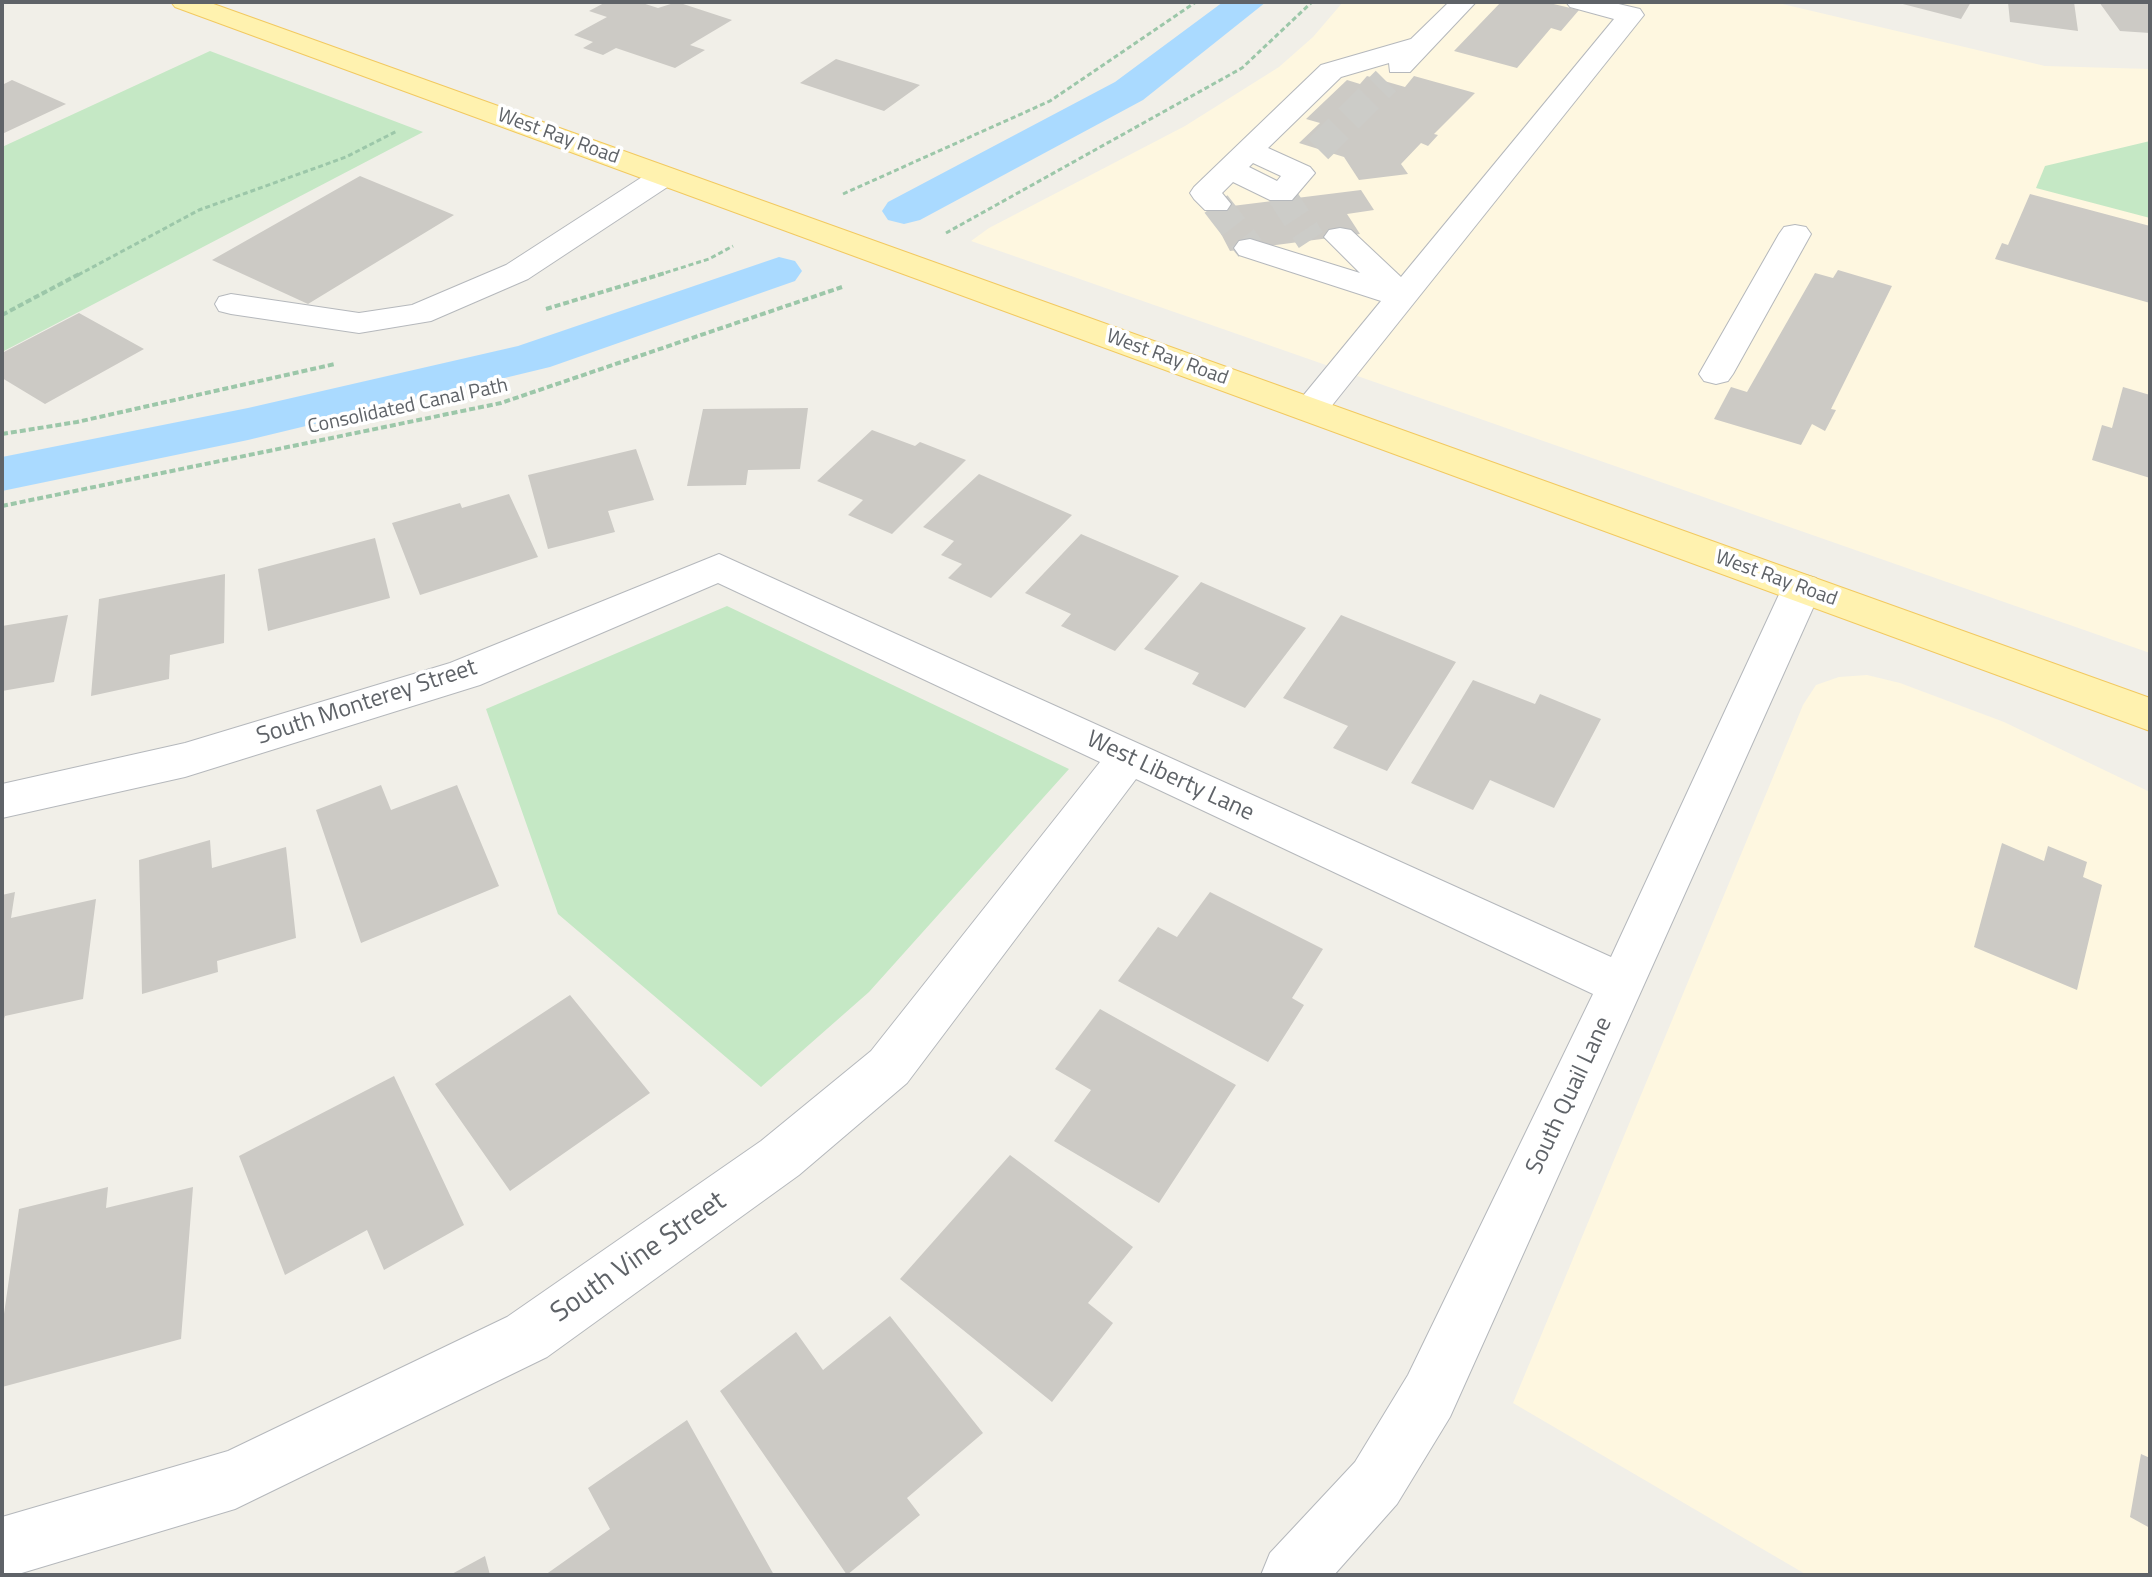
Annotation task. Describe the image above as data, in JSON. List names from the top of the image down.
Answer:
{
  "streets": {
    "main road": ["West Ray Road"],
    "street": [
      "South Monterey Street",
      "West Liberty Lane",
      "South Quail Lane",
      "South Vine Street"
    ],
    "path": ["Consolidated Canal Path"]
  },
  "crossings": [
    ["West Ray Road", "Consolidated Canal Path"],
    ["West Ray Road", "South Quail Lane"],
    ["South Monterey Street", "West Liberty Lane"],
    ["West Liberty Lane", "South Quail Lane"],
    ["West Liberty Lane", "South Vine Street"]
  ]
}
